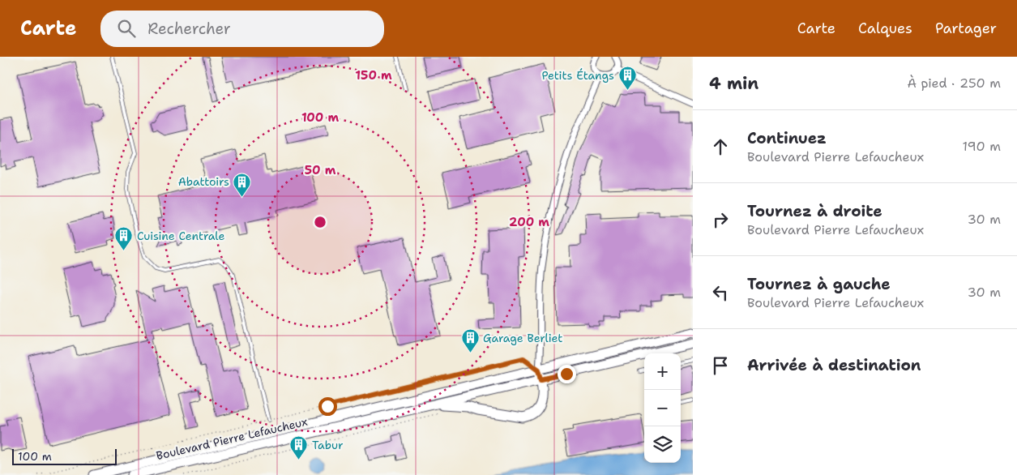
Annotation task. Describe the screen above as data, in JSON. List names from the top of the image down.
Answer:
{
  "streets": {
    "main road": ["Boulevard Pierre Lefaucheux"]
  },
  "places": {
    "building": [
      "Petits Étangs",
      "Abattoirs",
      "Cuisine Centrale",
      "Garage Berliet",
      "Tabur"
    ]
  },
  "scale_bar": "100 m",
  "page": {
    "header": "Carte",
    "search": "Rechercher",
    "nav": ["Carte", "Calques", "Partager"],
    "heading": ["4 min", "À pied · 250 m"],
    "list": [
      ["Continuez", "Boulevard Pierre Lefaucheux", "190 m"],
      ["Tournez à droite", "Boulevard Pierre Lefaucheux", "30 m"],
      ["Tournez à gauche", "Boulevard Pierre Lefaucheux", "30 m"],
      "Arrivée à destination"
    ],
    "map_buttons": ["+", "−"],
    "scale": "100 m"
  },
  "rings": [
    "150 m",
    "100 m",
    "50 m",
    "200 m"
  ]
}
